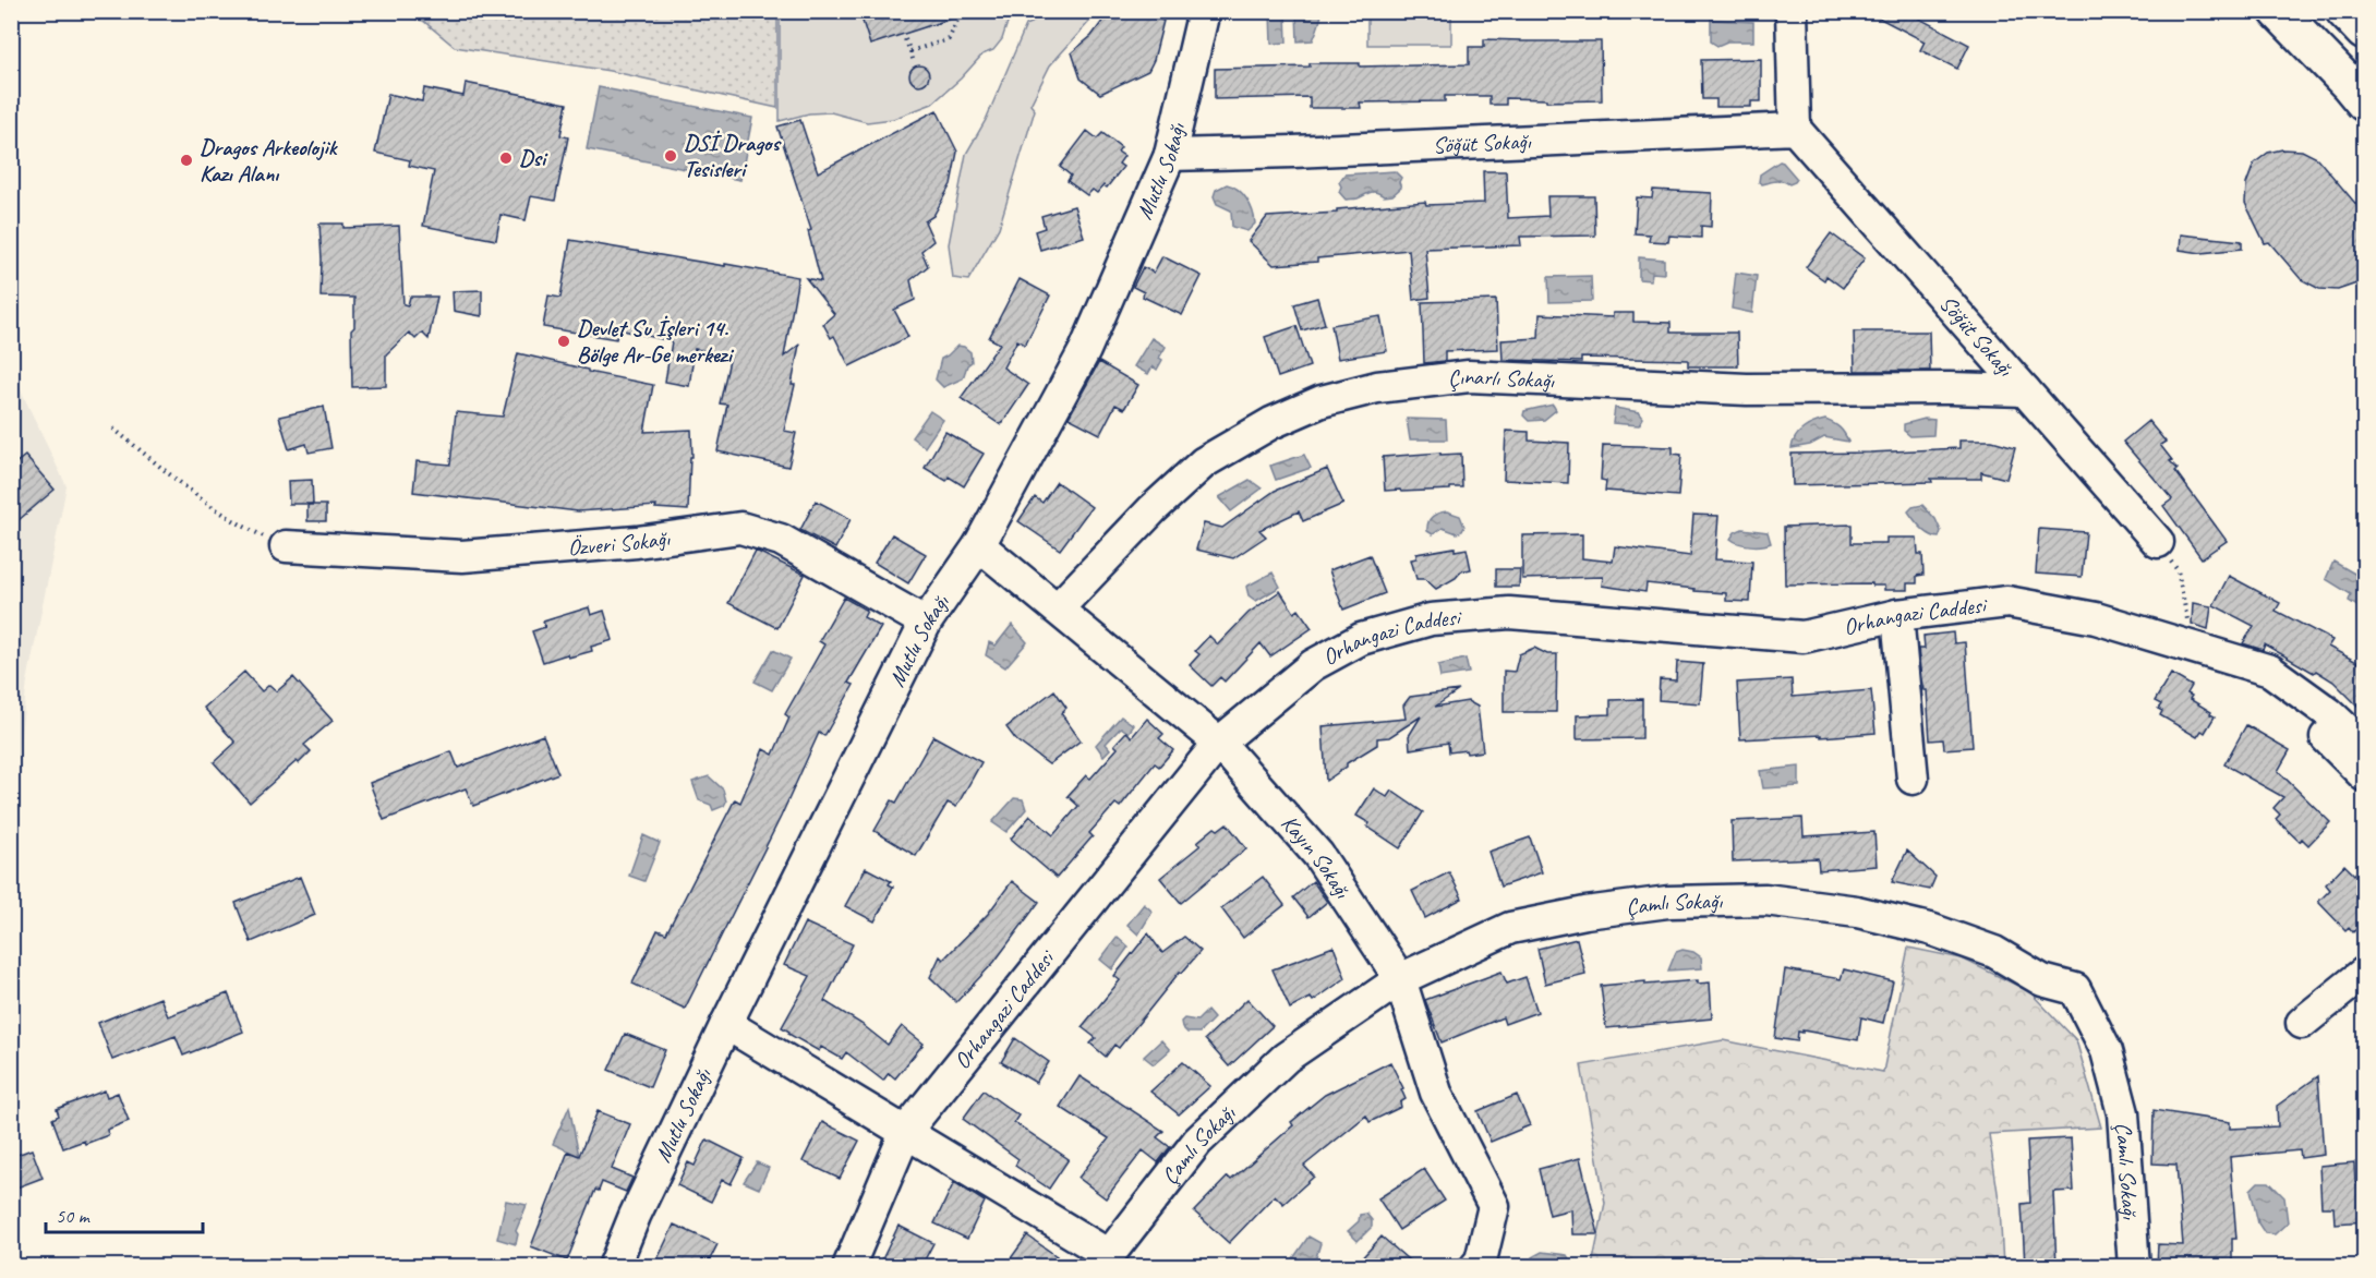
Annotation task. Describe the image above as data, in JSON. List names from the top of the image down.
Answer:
{
  "streets": {
    "street": [
      "Söğüt Sokağı",
      "Mutlu Sokağı",
      "Çınarlı Sokağı",
      "Özveri Sokağı",
      "Orhangazi Caddesi",
      "Kayın Sokağı",
      "Çamlı Sokağı"
    ]
  },
  "crossings": [
    ["Söğüt Sokağı", "Mutlu Sokağı"],
    ["Söğüt Sokağı", "Çınarlı Sokağı"],
    ["Mutlu Sokağı", "Özveri Sokağı"],
    ["Mutlu Sokağı", "Kayın Sokağı"],
    ["Çınarlı Sokağı", "Kayın Sokağı"],
    ["Orhangazi Caddesi", "Kayın Sokağı"],
    ["Kayın Sokağı", "Çamlı Sokağı"]
  ],
  "places": [
    "DSİ Dragos Tesisleri",
    "Dsi",
    "Dragos Arkeolojik Kazı Alanı",
    "Devlet Su İşleri 14. Bölge Ar-Ge merkezi"
  ],
  "scale_bar": "50 m"
}
